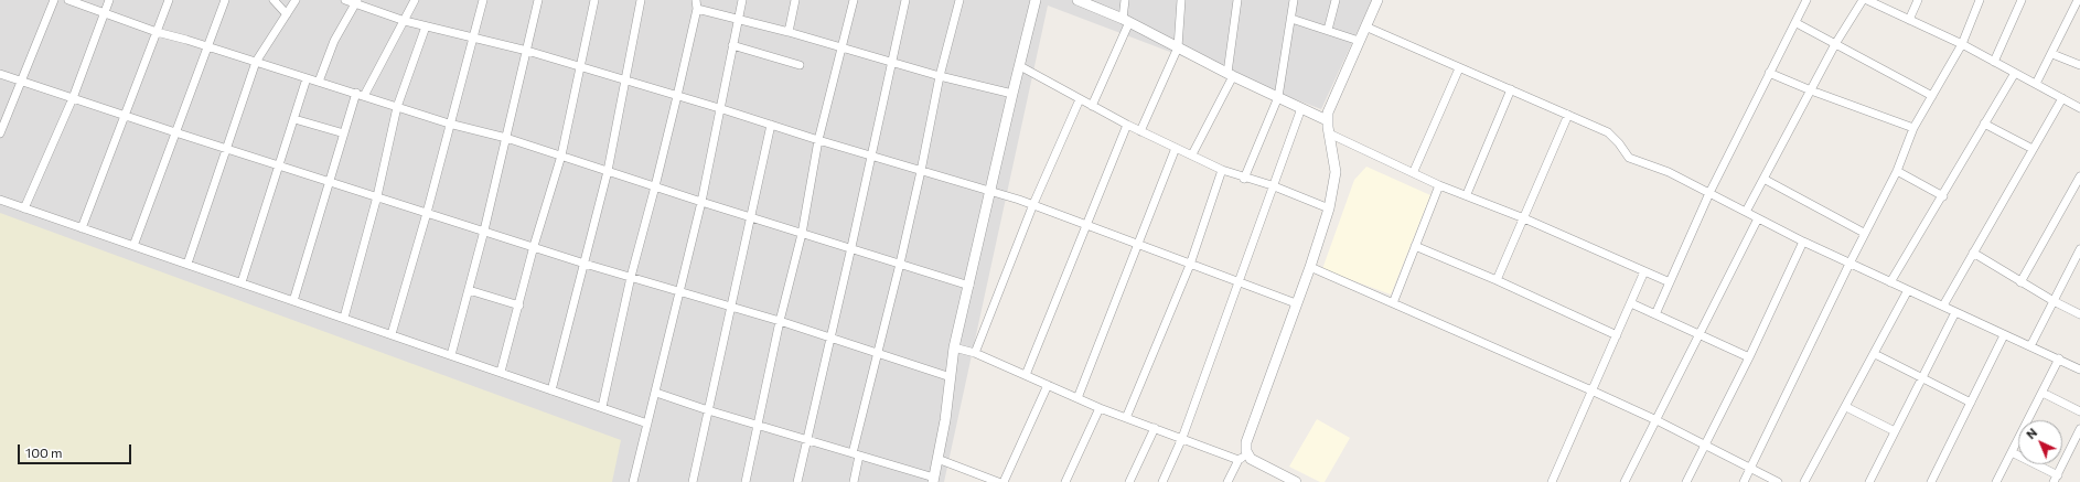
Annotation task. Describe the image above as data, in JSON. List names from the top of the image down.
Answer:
{
  "scale_bar": "100 m",
  "north": "top left"
}
